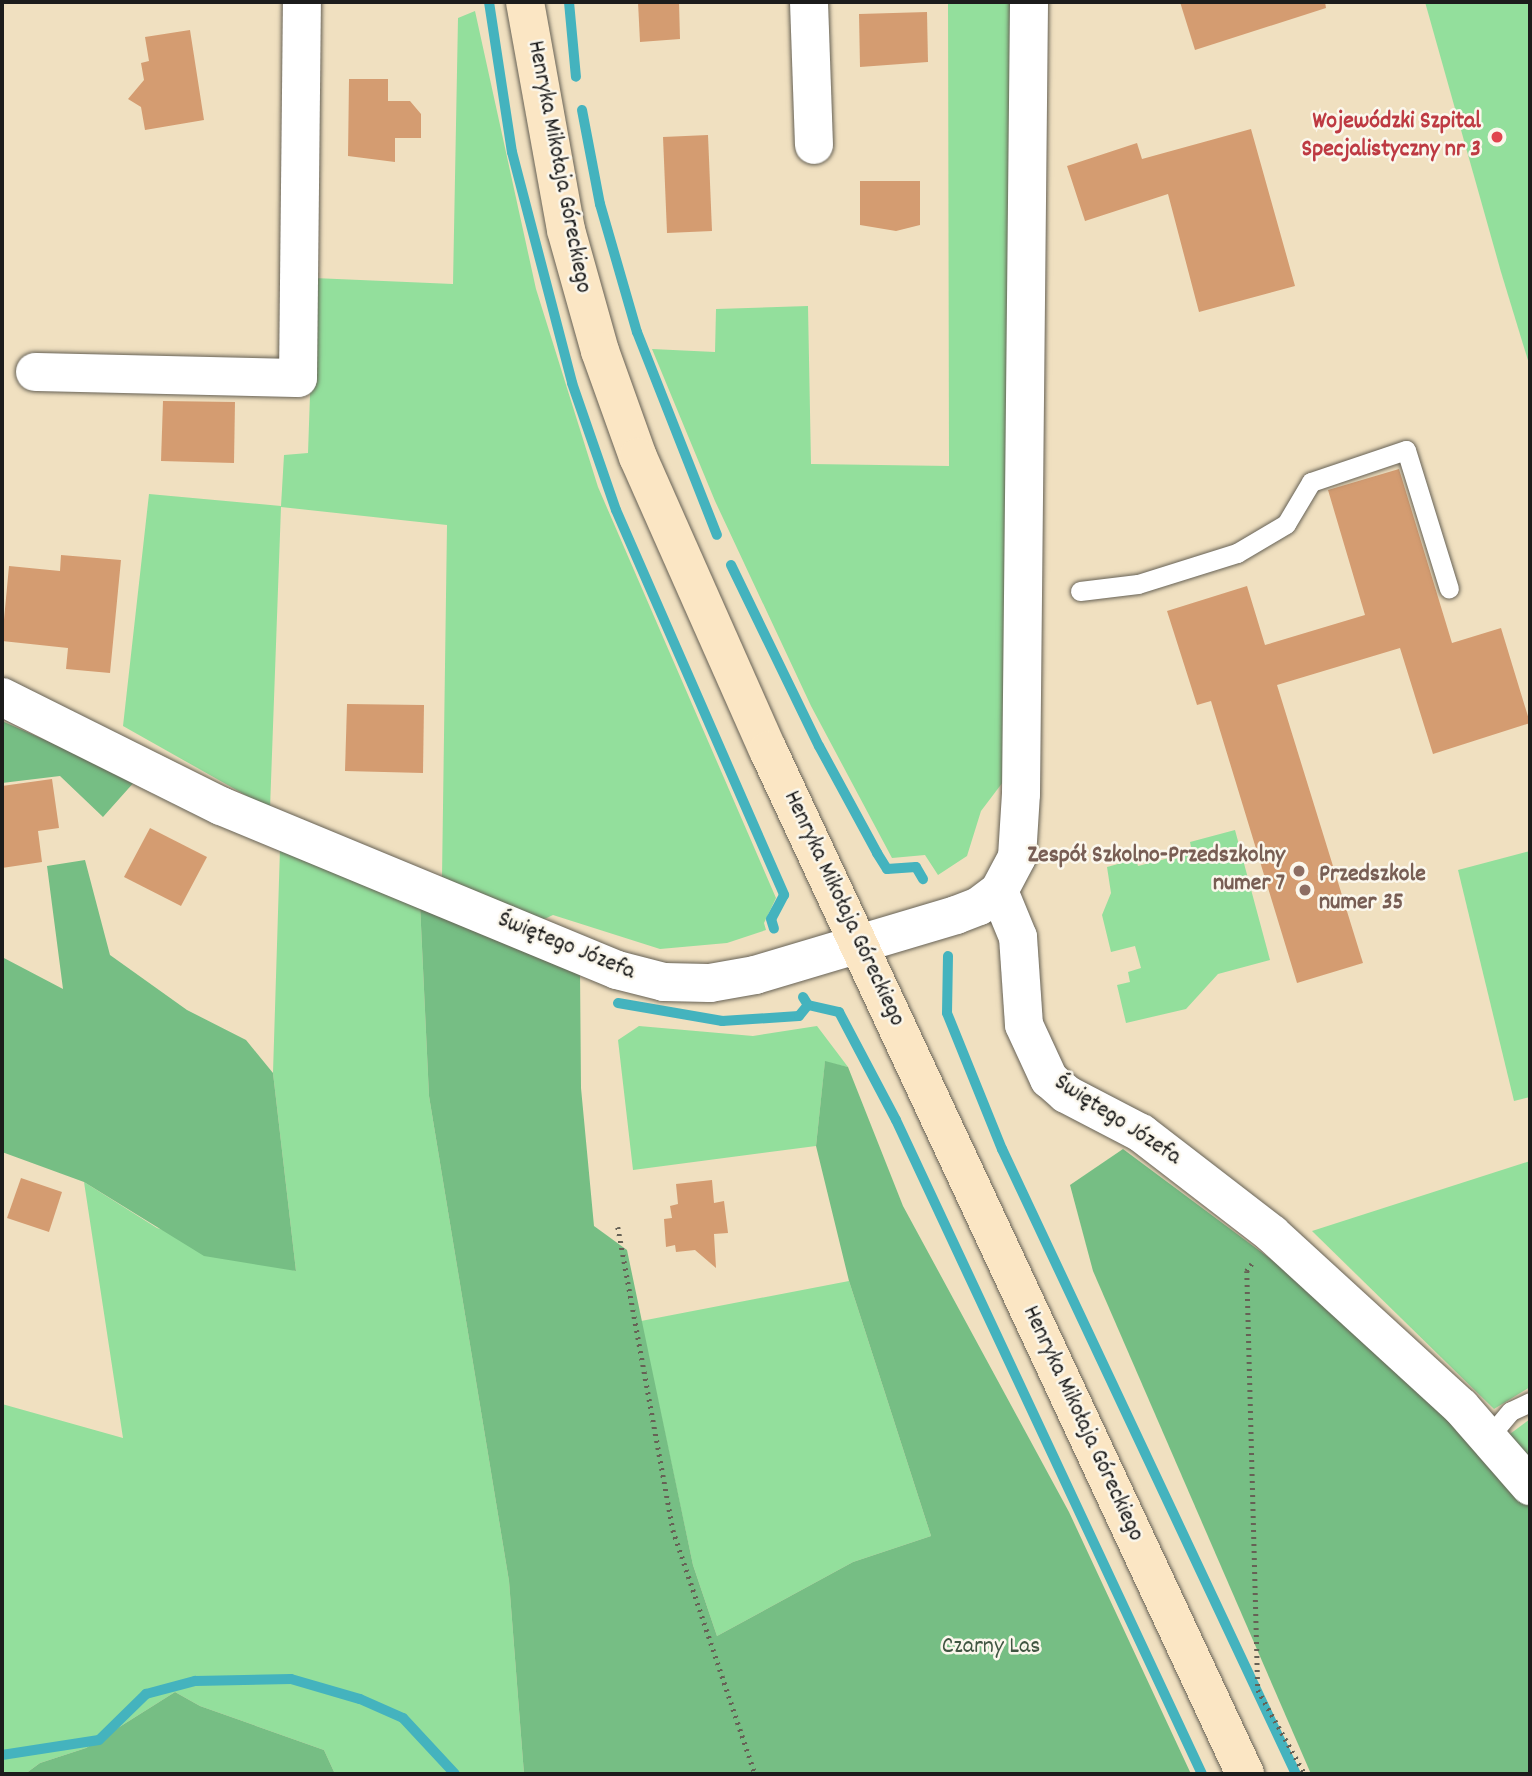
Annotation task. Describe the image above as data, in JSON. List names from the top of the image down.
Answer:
{
  "streets": {
    "main road": ["Henryka Mikołaja Góreckiego"],
    "street": ["Świętego Józefa"]
  },
  "crossings": [
    ["Henryka Mikołaja Góreckiego", "Świętego Józefa"]
  ],
  "parks": ["Czarny Las"],
  "places": ["Wojewódzki Szpital Specjalistyczny nr 3", "Zespół Szkolno-Przedszkolny numer 7", "Przedszkole numer 35"]
}
